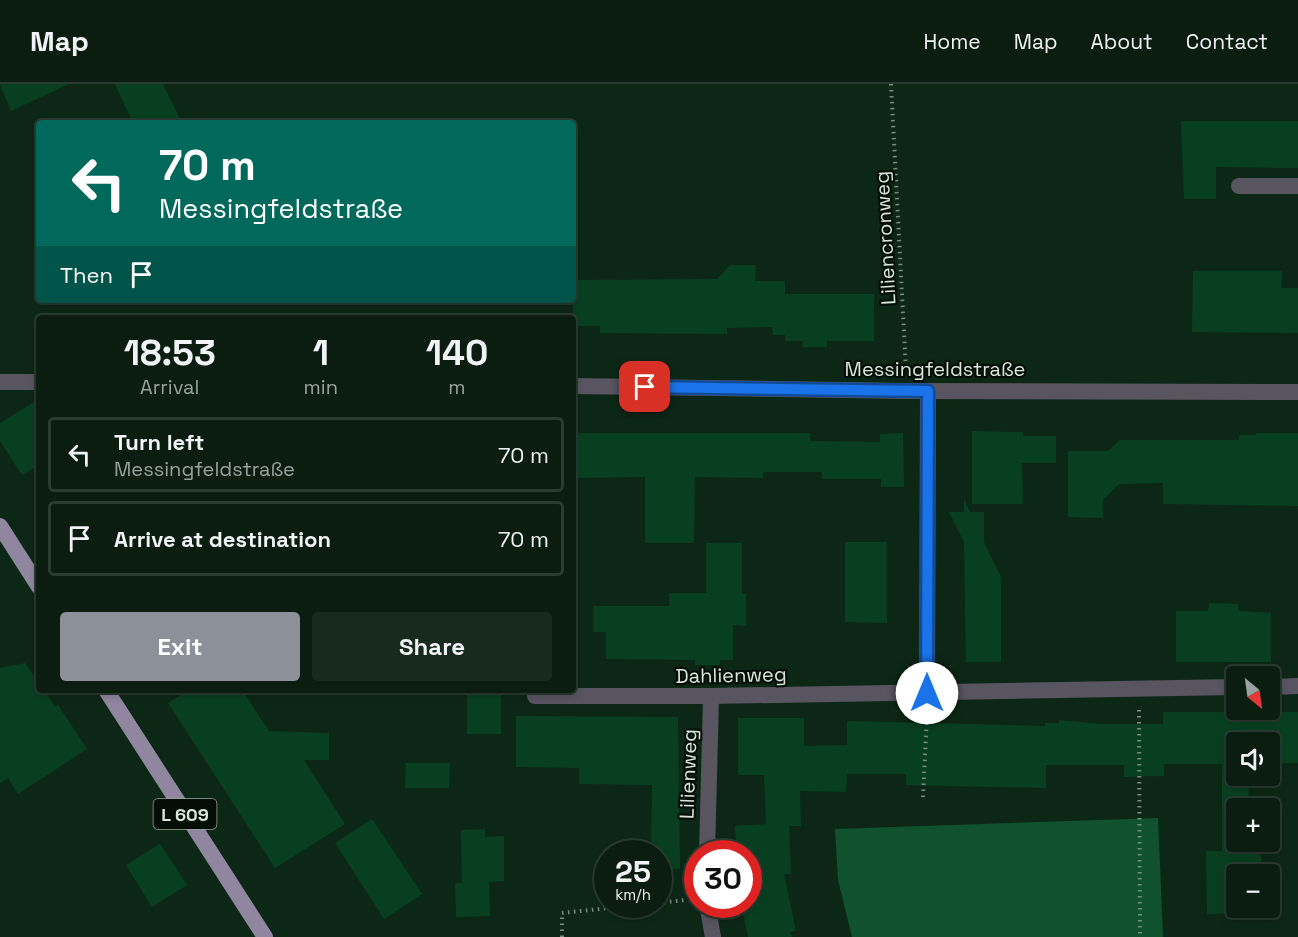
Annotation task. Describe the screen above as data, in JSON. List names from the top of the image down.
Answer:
{
  "streets": {
    "main road": ["L 609"],
    "street": ["Messingfeldstraße", "Dahlienweg", "Lilienweg"],
    "path": ["Liliencronweg"]
  },
  "crossings": [
    ["Liliencronweg", "Messingfeldstraße"],
    ["Dahlienweg", "Lilienweg"]
  ],
  "north": "bottom right",
  "page": {
    "header": "Map",
    "nav": [
      "Home",
      "Map",
      "About",
      "Contact"
    ],
    "turn": ["70 m", "Messingfeldstraße"],
    "then": "Then",
    "eta": [
      "18:53",
      "Arrival",
      "1",
      "min",
      "140",
      "m"
    ],
    "list": [
      {
        "name": "Turn left",
        "note": "Messingfeldstraße",
        "value": "70 m"
      },
      {
        "name": "Arrive at destination",
        "value": "70 m"
      }
    ],
    "buttons": ["Exit", "Share"],
    "map_buttons": ["+", "−"],
    "speed": "25 km/h",
    "limit": "30"
  }
}
